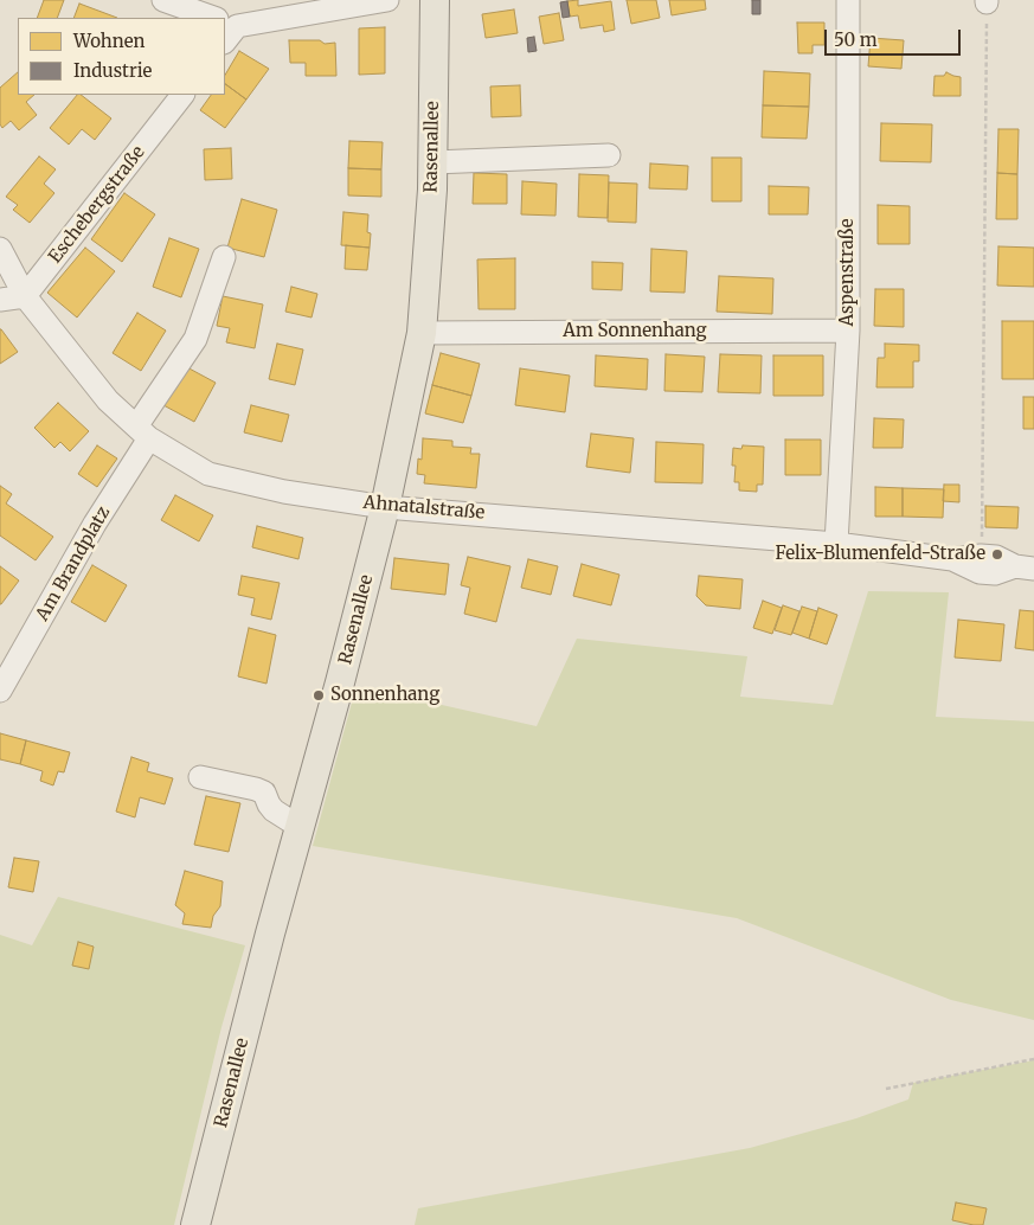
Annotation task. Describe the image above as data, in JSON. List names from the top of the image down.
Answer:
{
  "streets": {
    "main road": ["Rasenallee"],
    "street": [
      "Eschebergstraße",
      "Aspenstraße",
      "Am Sonnenhang",
      "Ahnatalstraße",
      "Am Brandplatz"
    ]
  },
  "crossings": [
    ["Rasenallee", "Am Sonnenhang"],
    ["Rasenallee", "Ahnatalstraße"],
    ["Eschebergstraße", "Ahnatalstraße"],
    ["Aspenstraße", "Am Sonnenhang"],
    ["Aspenstraße", "Ahnatalstraße"],
    ["Ahnatalstraße", "Am Brandplatz"]
  ],
  "places": ["Felix-Blumenfeld-Straße", "Sonnenhang"],
  "legend": ["Wohnen", "Industrie"],
  "scale_bar": "50 m"
}
